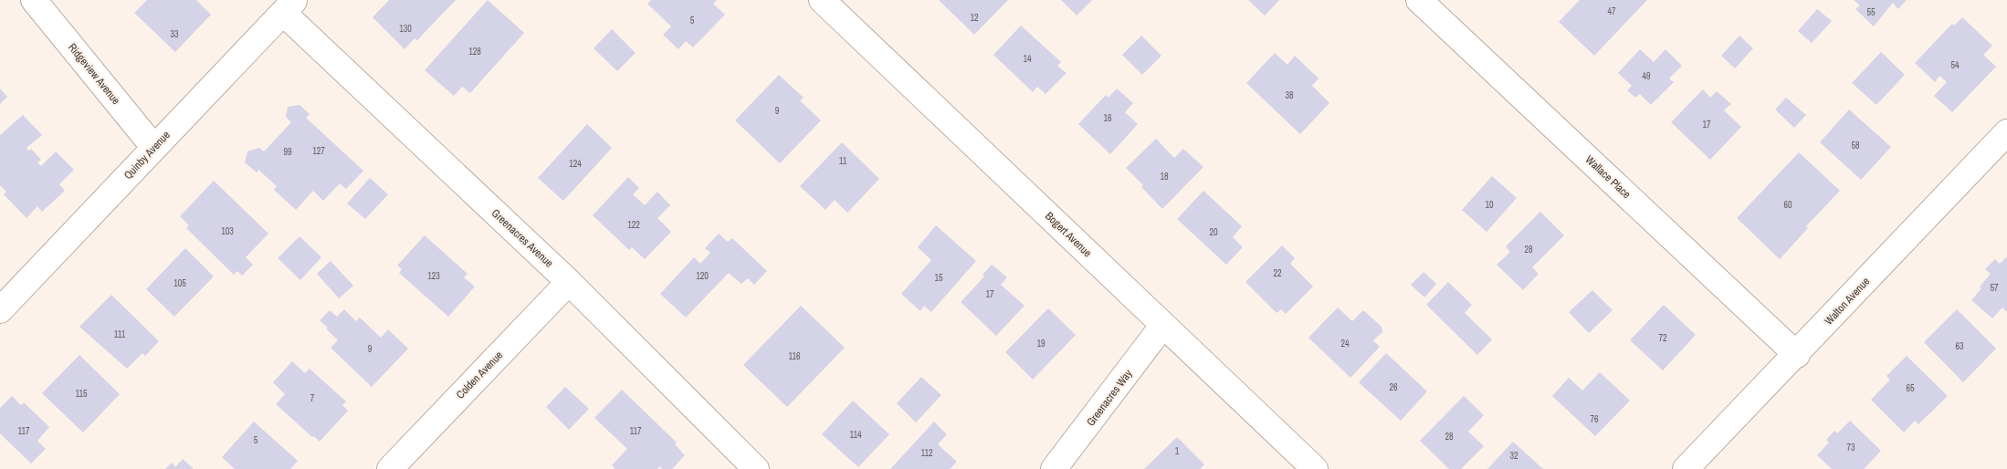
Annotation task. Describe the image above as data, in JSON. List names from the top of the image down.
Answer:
{
  "streets": {
    "street": [
      "Ridgeview Avenue",
      "Quinby Avenue",
      "Wallace Place",
      "Bogert Avenue",
      "Greenacres Avenue",
      "Walton Avenue",
      "Colden Avenue",
      "Greenacres Way"
    ]
  },
  "crossings": [
    ["Ridgeview Avenue", "Quinby Avenue"],
    ["Quinby Avenue", "Greenacres Avenue"],
    ["Wallace Place", "Walton Avenue"],
    ["Bogert Avenue", "Greenacres Way"],
    ["Greenacres Avenue", "Colden Avenue"]
  ],
  "house_numbers": [
    "47",
    "55",
    "12",
    "5",
    "130",
    "33",
    "128",
    "14",
    "54",
    "49",
    "38",
    "9",
    "16",
    "17",
    "58",
    "127",
    "99",
    "11",
    "124",
    "18",
    "10",
    "60",
    "122",
    "103",
    "20",
    "28",
    "22",
    "123",
    "120",
    "15",
    "105",
    "57",
    "17",
    "111",
    "72",
    "19",
    "24",
    "63",
    "9",
    "116",
    "26",
    "65",
    "115",
    "7",
    "76",
    "117",
    "117",
    "114",
    "28",
    "5",
    "73",
    "1",
    "112",
    "32"
  ]
}
